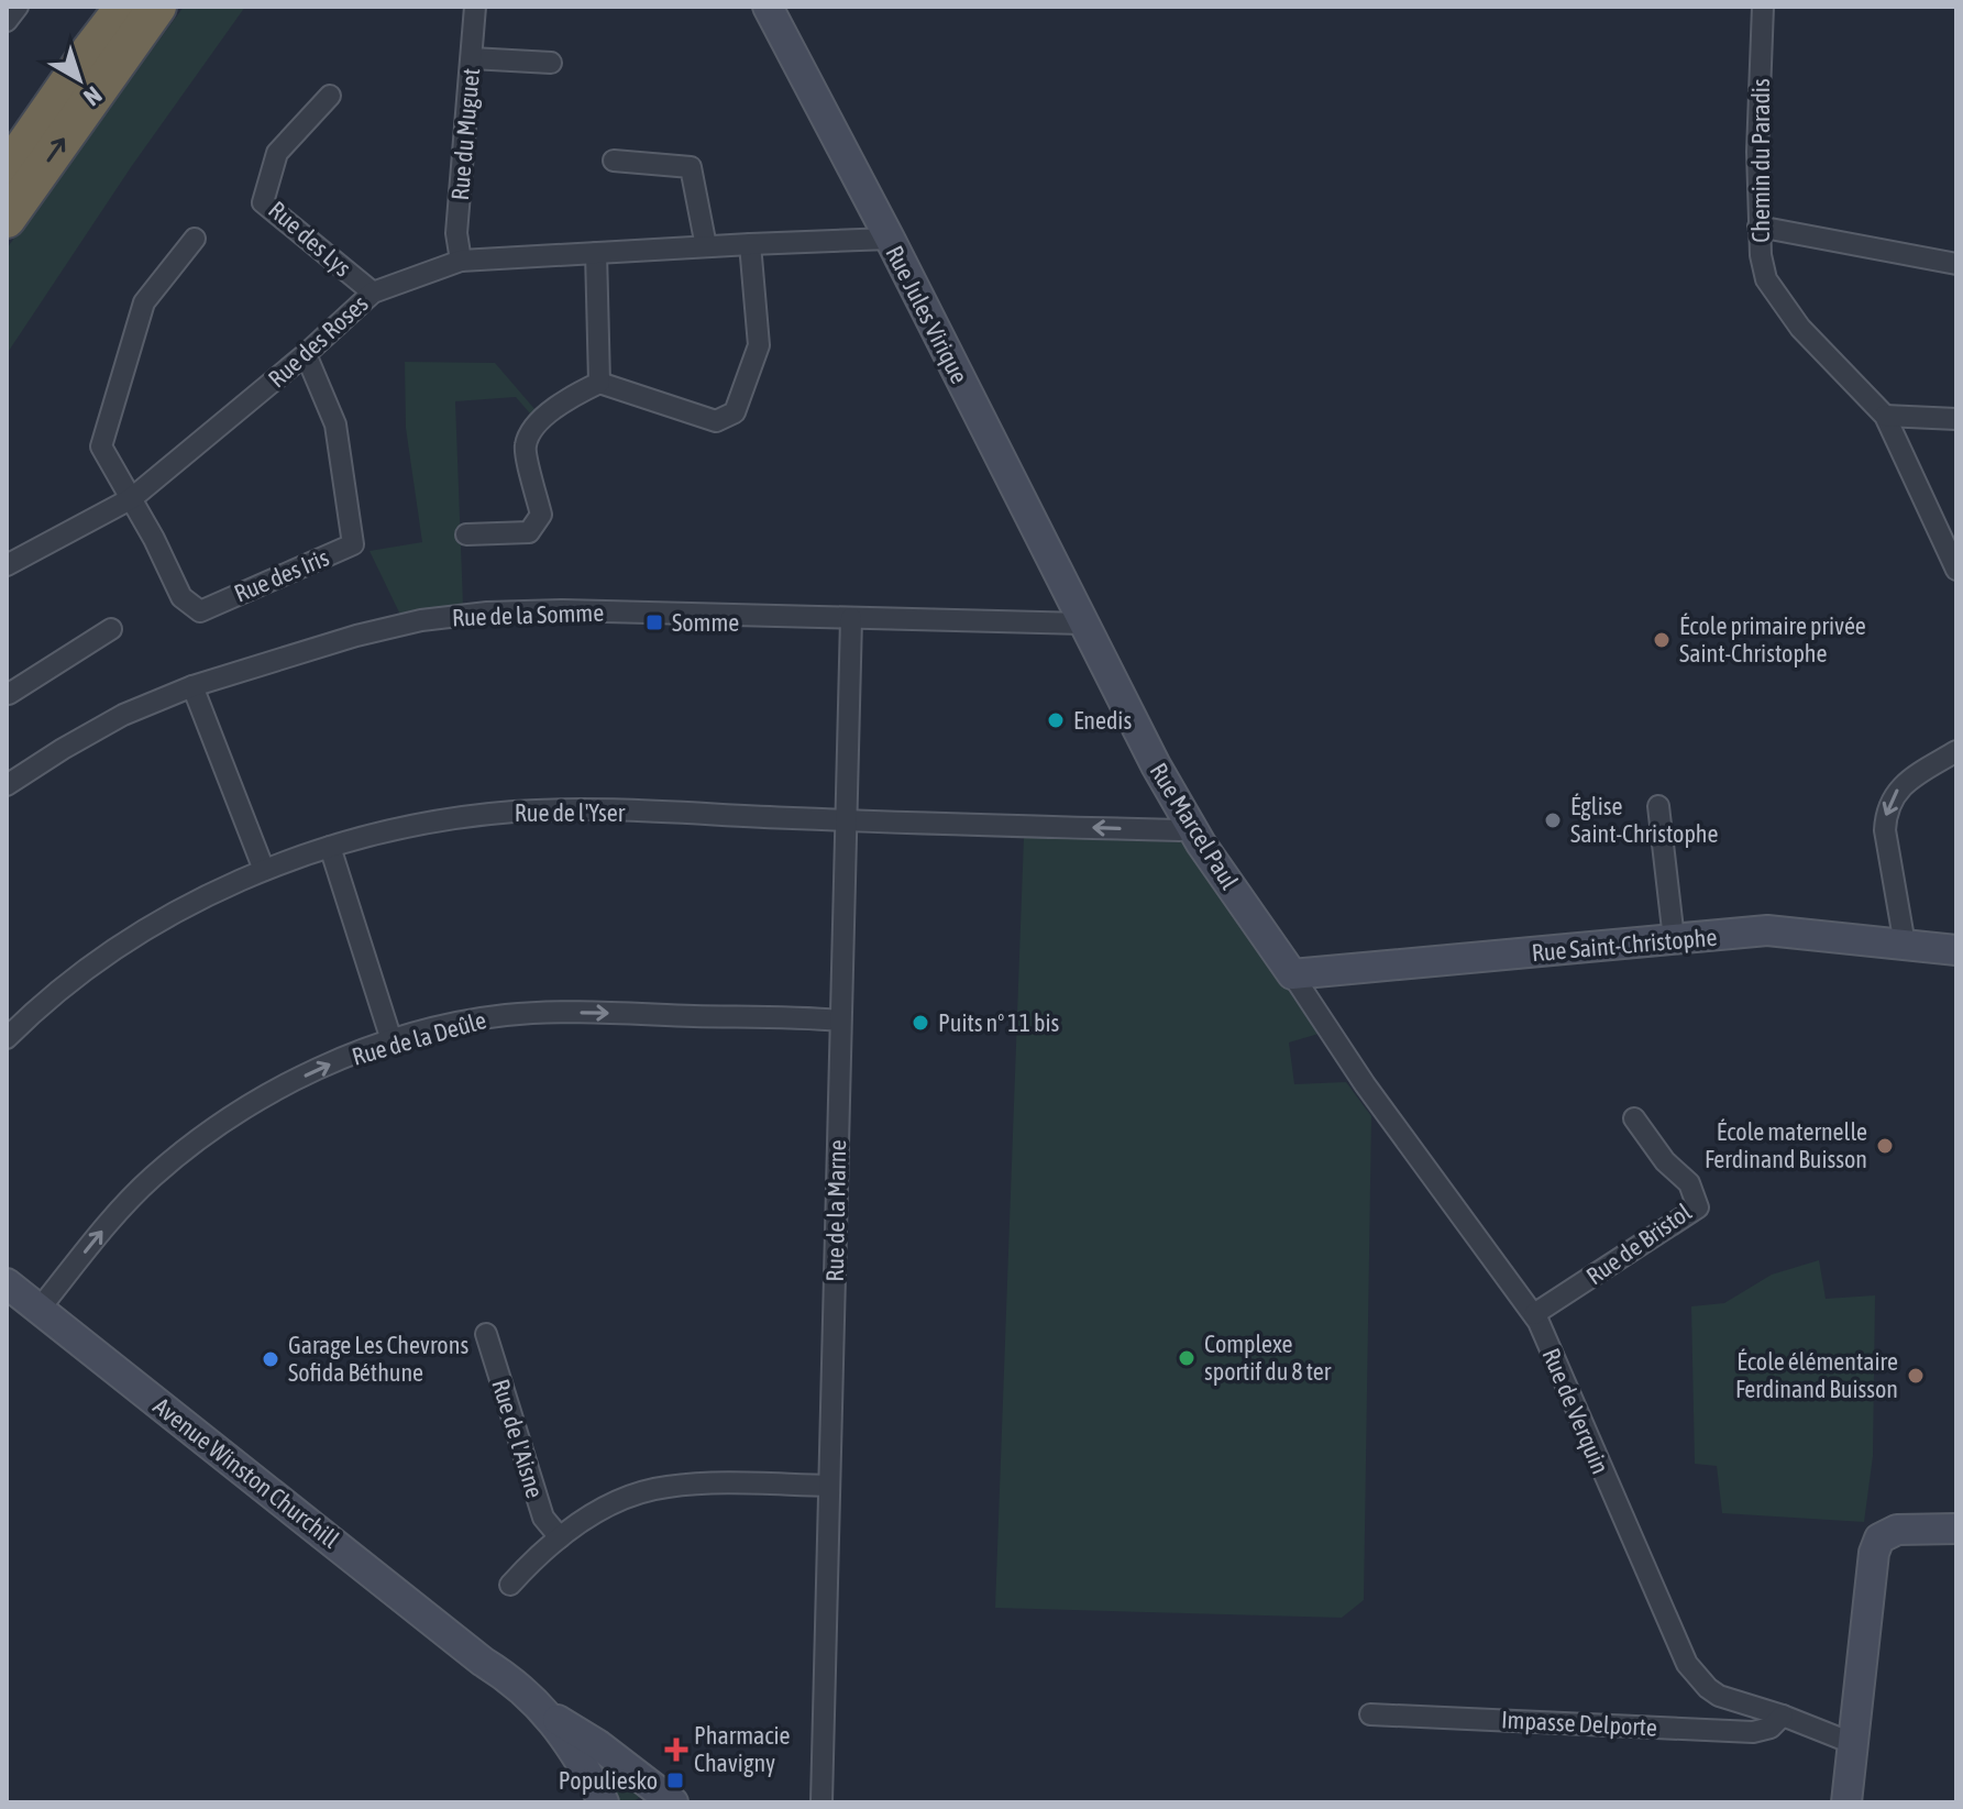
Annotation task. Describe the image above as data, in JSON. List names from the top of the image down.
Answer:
{
  "streets": {
    "street": [
      "Rue du Muguet",
      "Chemin du Paradis",
      "Rue des Lys",
      "Rue Jules Virique",
      "Rue des Roses",
      "Rue des Iris",
      "Rue de la Somme",
      "Rue de l'Yser",
      "Rue Marcel Paul",
      "Rue Saint-Christophe",
      "Rue de la Deûle",
      "Rue de la Marne",
      "Rue de Bristol",
      "Rue de Verquin",
      "Rue de l'Aisne",
      "Avenue Winston Churchill",
      "Impasse Delporte"
    ]
  },
  "crossings": [
    ["Rue du Muguet", "Rue des Roses"],
    ["Rue des Lys", "Rue des Roses"],
    ["Rue Jules Virique", "Rue des Roses"],
    ["Rue Jules Virique", "Rue de la Somme"],
    ["Rue Jules Virique", "Rue Marcel Paul"],
    ["Rue des Roses", "Rue des Iris"],
    ["Rue de la Somme", "Rue Marcel Paul"],
    ["Rue de la Somme", "Rue de la Marne"],
    ["Rue de l'Yser", "Rue Marcel Paul"],
    ["Rue de l'Yser", "Rue de la Marne"],
    ["Rue Marcel Paul", "Rue Saint-Christophe"],
    ["Rue Marcel Paul", "Rue de Verquin"],
    ["Rue Saint-Christophe", "Rue de Verquin"],
    ["Rue de la Deûle", "Rue de la Marne"],
    ["Rue de la Deûle", "Avenue Winston Churchill"],
    ["Rue de Bristol", "Rue de Verquin"],
    ["Rue de Verquin", "Impasse Delporte"]
  ],
  "one_way": ["Rue de la Deûle"],
  "places": {
    "transit": ["Somme", "Populiesko"],
    "other": [
      "École primaire privée Saint-Christophe",
      "Enedis",
      "Église Saint-Christophe",
      "Puits n° 11 bis",
      "École maternelle Ferdinand Buisson",
      "Complexe sportif du 8 ter",
      "Garage Les Chevrons Sofida Béthune",
      "École élémentaire Ferdinand Buisson"
    ],
    "health": ["Pharmacie Chavigny"]
  },
  "north": "bottom right"
}
